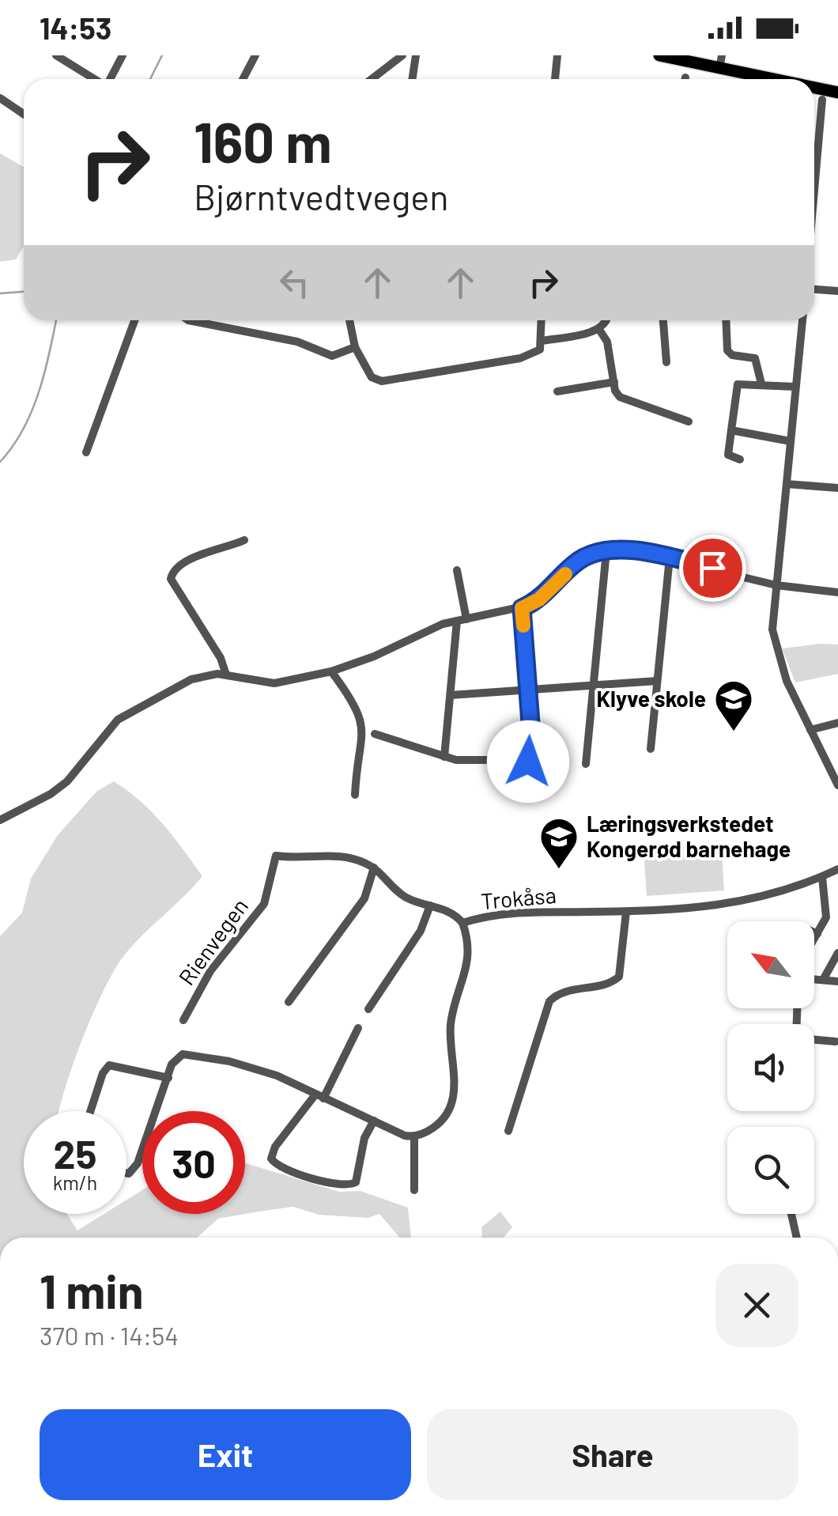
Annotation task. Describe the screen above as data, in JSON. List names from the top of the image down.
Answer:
{
  "streets": {
    "street": ["Trokåsa", "Rienvegen"]
  },
  "crossings": [
    ["Trokåsa", "Rienvegen"]
  ],
  "places": {
    "school or university": ["Klyve skole", "Læringsverkstedet Kongerød barnehage"]
  },
  "north": "top left",
  "page": {
    "status": "14:53",
    "turn": ["160 m", "Bjørntvedtvegen"],
    "speed": "25 km/h",
    "limit": "30",
    "heading": ["1 min", "370 m · 14:54"],
    "buttons": ["Exit", "Share"]
  }
}
